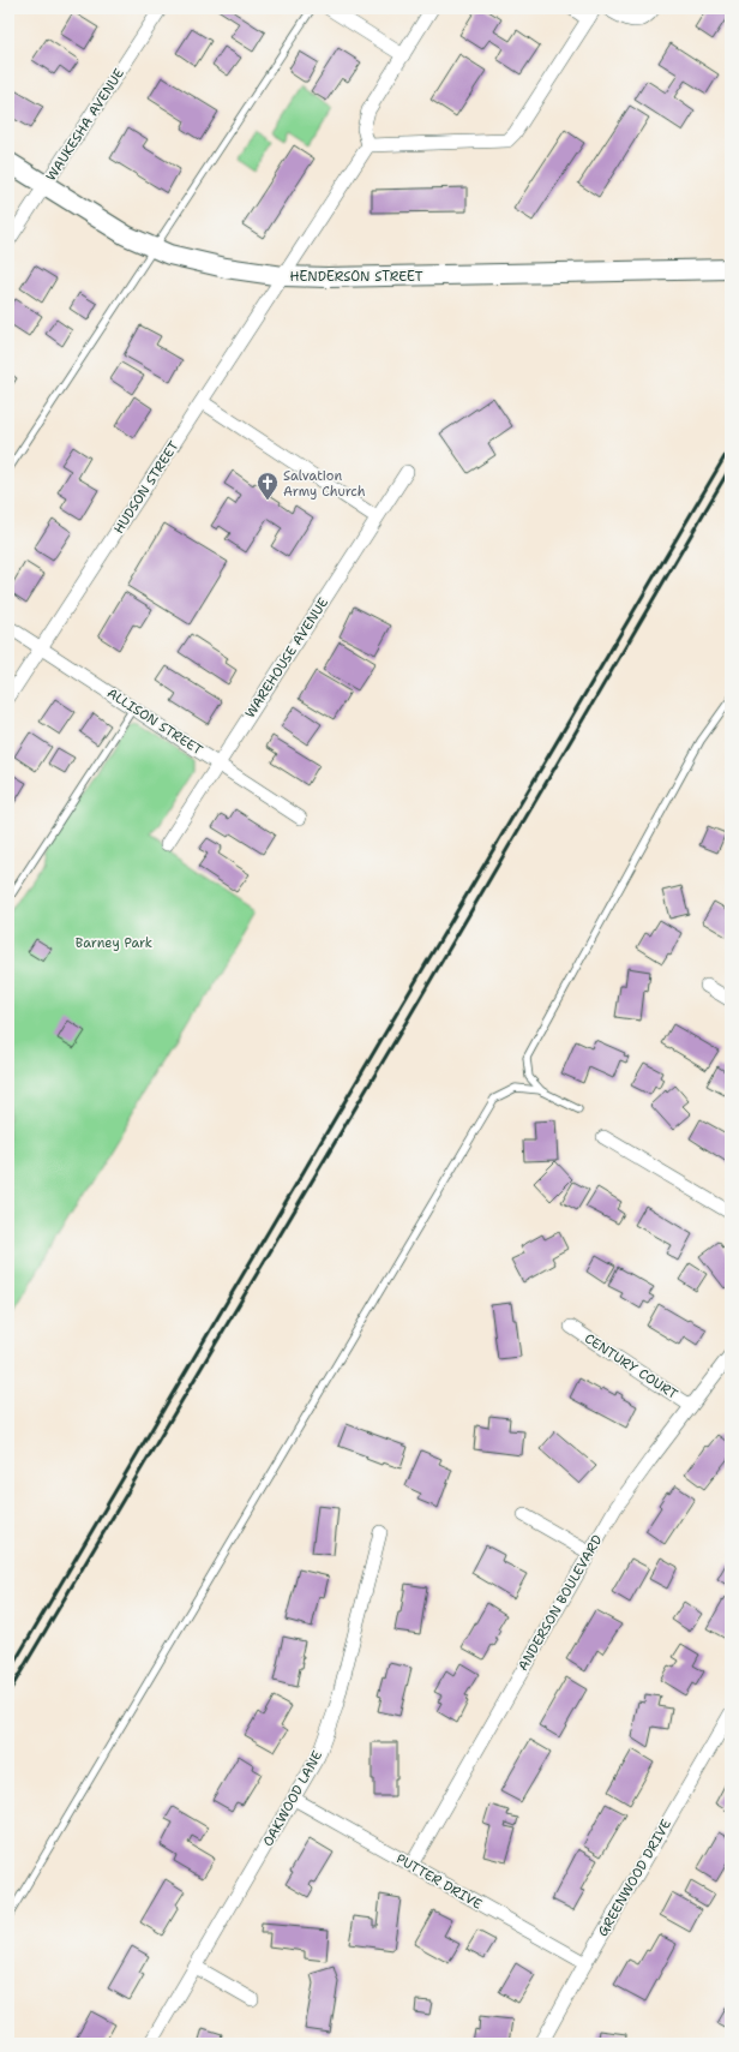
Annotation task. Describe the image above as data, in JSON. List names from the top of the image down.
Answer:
{
  "streets": {
    "main road": ["HENDERSON STREET"],
    "street": [
      "WAUKESHA AVENUE",
      "HUDSON STREET",
      "WAREHOUSE AVENUE",
      "ALLISON STREET",
      "CENTURY COURT",
      "ANDERSON BOULEVARD",
      "OAKWOOD LANE",
      "GREENWOOD DRIVE",
      "PUTTER DRIVE"
    ]
  },
  "crossings": [
    ["WAUKESHA AVENUE", "HENDERSON STREET"],
    ["HENDERSON STREET", "HUDSON STREET"],
    ["HUDSON STREET", "ALLISON STREET"],
    ["WAREHOUSE AVENUE", "ALLISON STREET"],
    ["CENTURY COURT", "ANDERSON BOULEVARD"],
    ["ANDERSON BOULEVARD", "PUTTER DRIVE"],
    ["OAKWOOD LANE", "PUTTER DRIVE"],
    ["GREENWOOD DRIVE", "PUTTER DRIVE"]
  ],
  "parks": ["Barney Park"],
  "places": {
    "church": ["Salvation Army Church"]
  }
}
